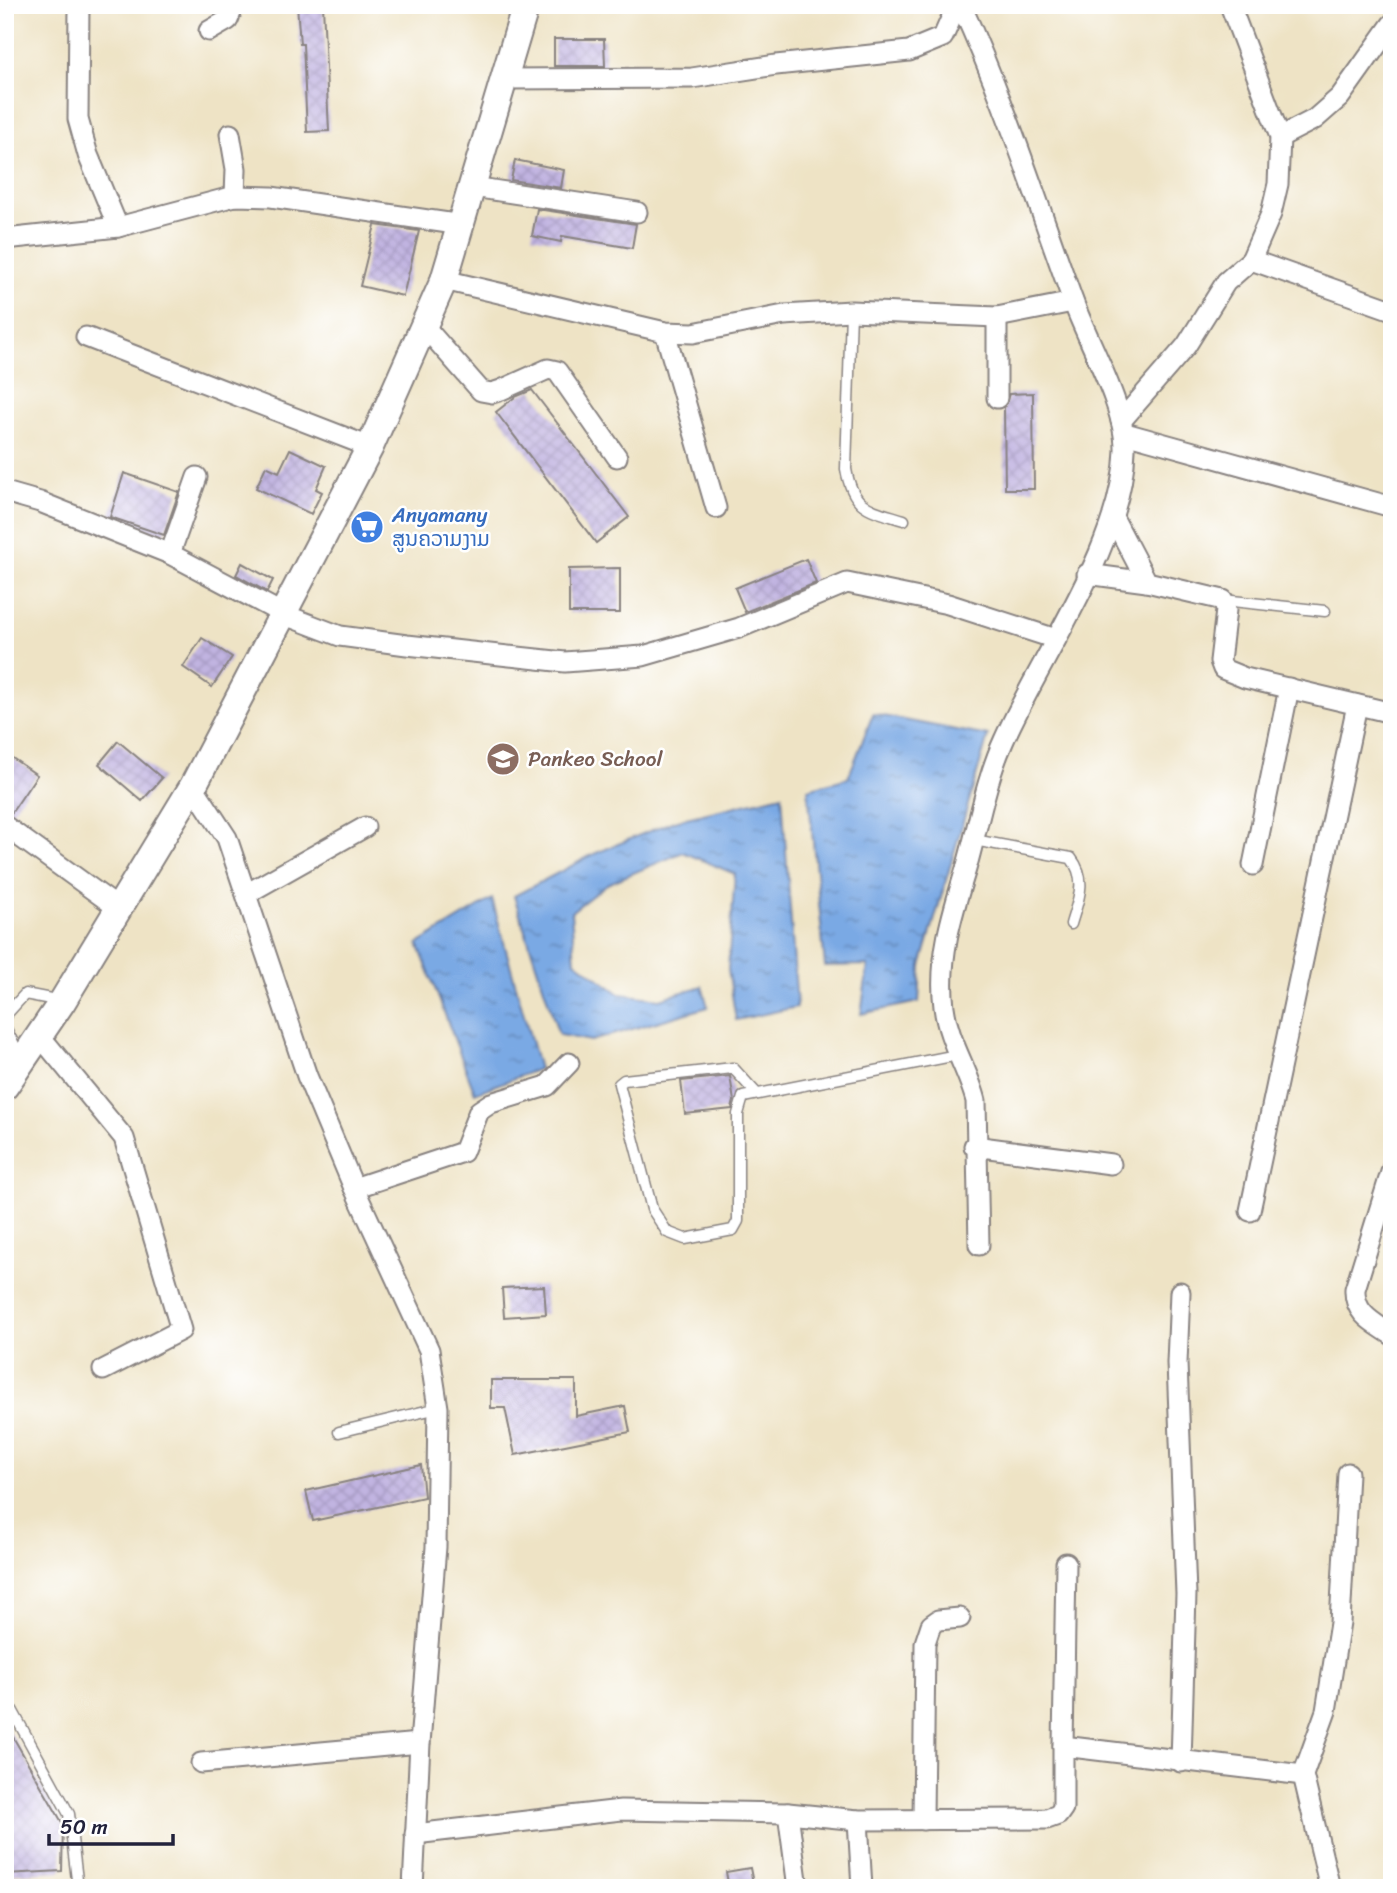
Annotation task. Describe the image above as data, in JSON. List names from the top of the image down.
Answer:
{
  "places": {
    "supermarket": ["Anyamany ສູນຄວາມງາມ"],
    "school or university": ["Pankeo School"]
  },
  "scale_bar": "50 m"
}
